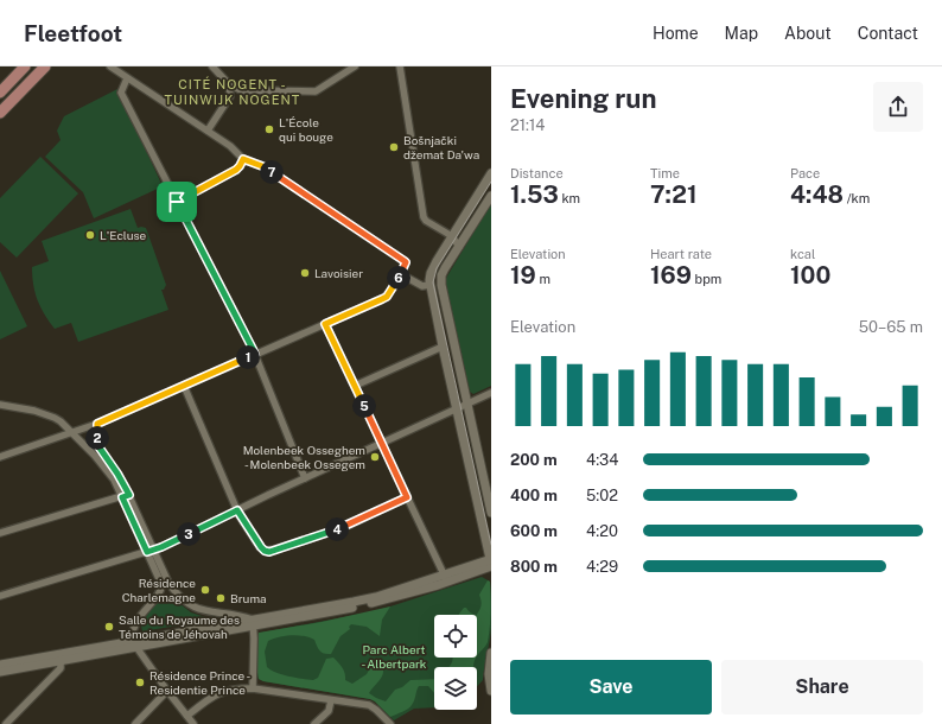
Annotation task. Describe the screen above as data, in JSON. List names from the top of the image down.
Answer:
{
  "districts": ["CITÉ NOGENT - TUINWIJK NOGENT"],
  "parks": ["Parc Albert - Albertpark"],
  "places": [
    "L'École qui bouge",
    "Bošnjački džemat Da'wa",
    "L'Ecluse",
    "Lavoisier",
    "Molenbeek Osseghem - Molenbeek Ossegem",
    "Résidence Charlemagne",
    "Bruma",
    "Salle du Royaume des Témoins de Jéhovah",
    "Résidence Prince - Residentie Prince"
  ],
  "page": {
    "header": "Fleetfoot",
    "nav": [
      "Home",
      "Map",
      "About",
      "Contact"
    ],
    "heading": ["Evening run", "21:14"],
    "stats": [
      ["Distance", "1.53 km"],
      ["Time", "7:21"],
      ["Pace", "4:48 /km"],
      ["Elevation", "19 m"],
      ["Heart rate", "169 bpm"],
      ["kcal", "100"]
    ],
    "pins": [
      "7",
      "6",
      "1",
      "5",
      "2",
      "4",
      "3"
    ],
    "chart": ["Elevation", "50–65 m"],
    "list": [
      {
        "name": "200 m",
        "note": "4:34"
      },
      {
        "name": "400 m",
        "note": "5:02"
      },
      {
        "name": "600 m",
        "note": "4:20"
      },
      {
        "name": "800 m",
        "note": "4:29"
      }
    ],
    "buttons": ["Save", "Share"]
  }
}
